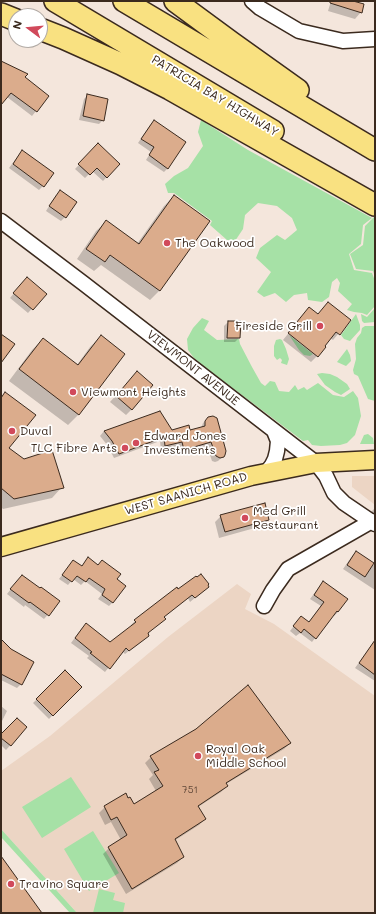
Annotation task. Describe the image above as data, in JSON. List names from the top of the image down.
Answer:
{
  "streets": {
    "highway": ["PATRICIA BAY HIGHWAY"],
    "main road": ["WEST SAANICH ROAD"],
    "street": ["VIEWMONT AVENUE"]
  },
  "crossings": [
    ["VIEWMONT AVENUE", "WEST SAANICH ROAD"]
  ],
  "places": [
    "The Oakwood",
    "Fireside Grill",
    "Viewmont Heights",
    "Duval",
    "Edward Jones Investments",
    "TLC Fibre Arts",
    "Med Grill Restaurant",
    "Royal Oak Middle School",
    "Travino Square"
  ],
  "house_numbers": ["751"],
  "north": "left"
}
